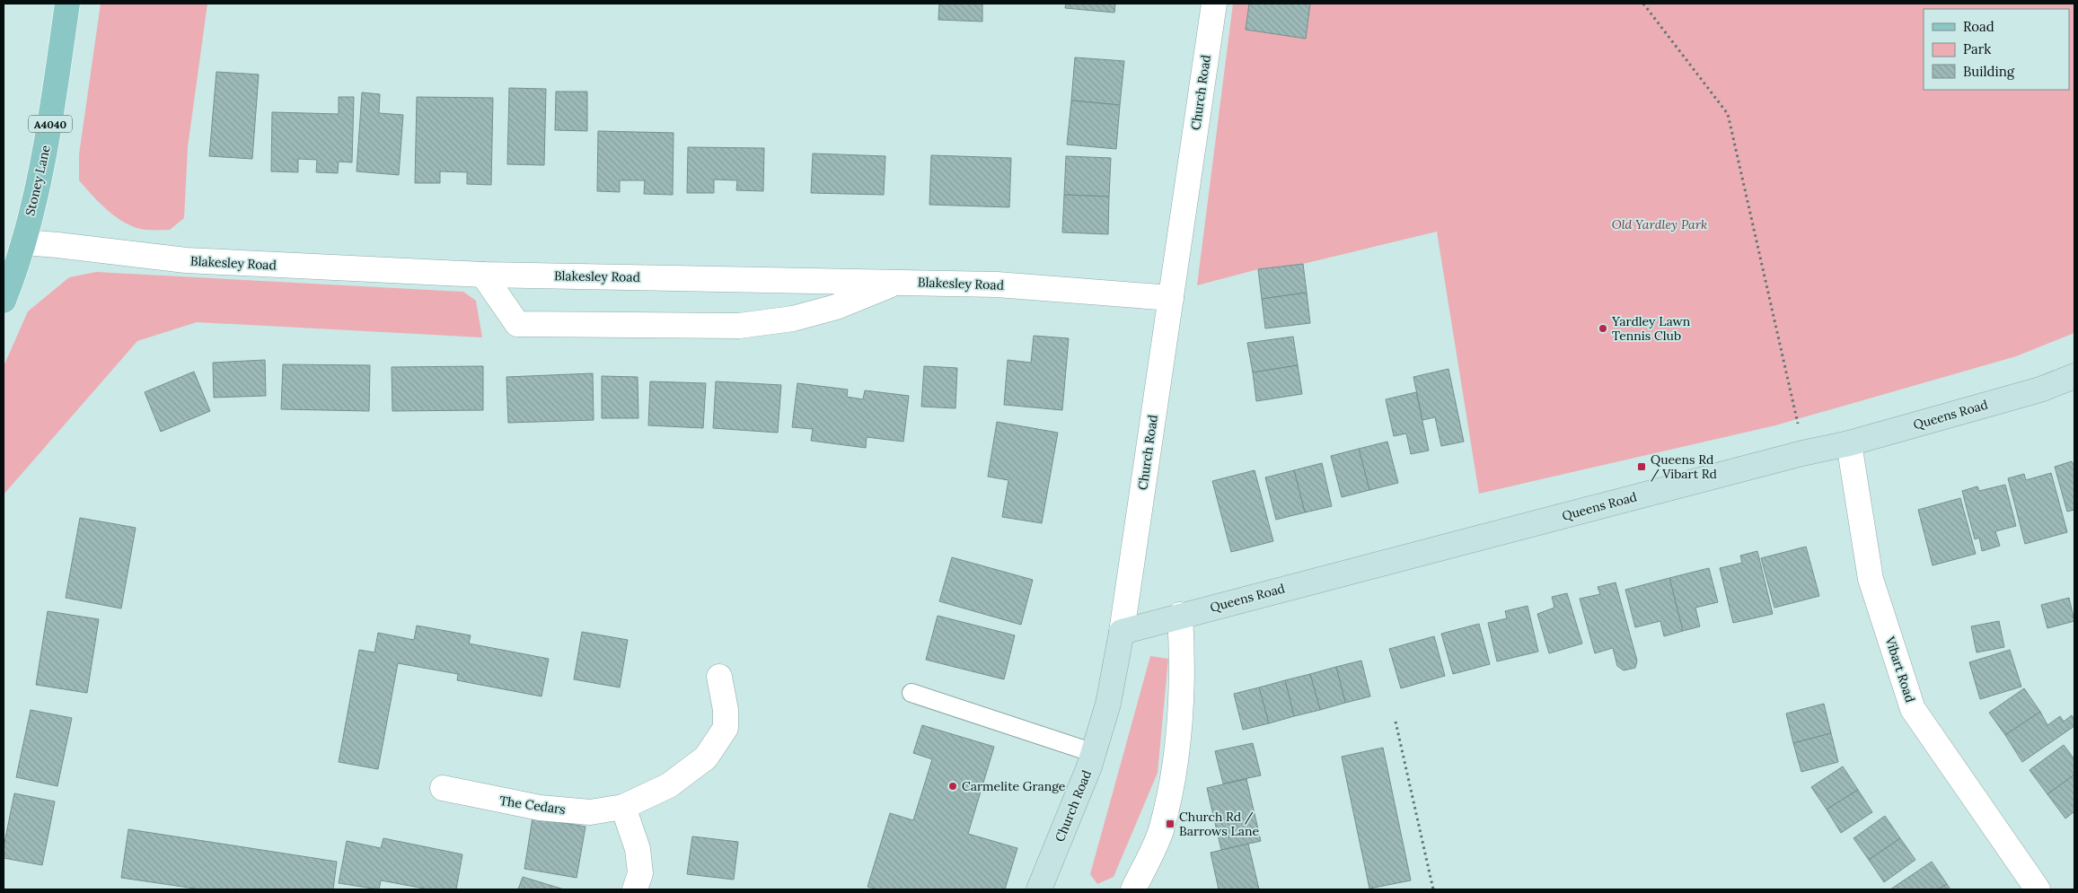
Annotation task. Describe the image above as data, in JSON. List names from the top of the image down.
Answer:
{
  "streets": {
    "main road": ["A4040", "Stoney Lane"],
    "street": [
      "Church Road",
      "Blakesley Road",
      "Queens Road",
      "Vibart Road",
      "The Cedars"
    ]
  },
  "crossings": [
    ["Church Road", "Blakesley Road"],
    ["Church Road", "Queens Road"],
    ["Stoney Lane", "Blakesley Road"],
    ["Queens Road", "Vibart Road"]
  ],
  "parks": ["Old Yardley Park"],
  "places": {
    "other": ["Yardley Lawn Tennis Club", "Carmelite Grange"],
    "transit": ["Queens Rd / Vibart Rd", "Church Rd / Barrows Lane"]
  },
  "legend": ["Road", "Park", "Building"]
}
